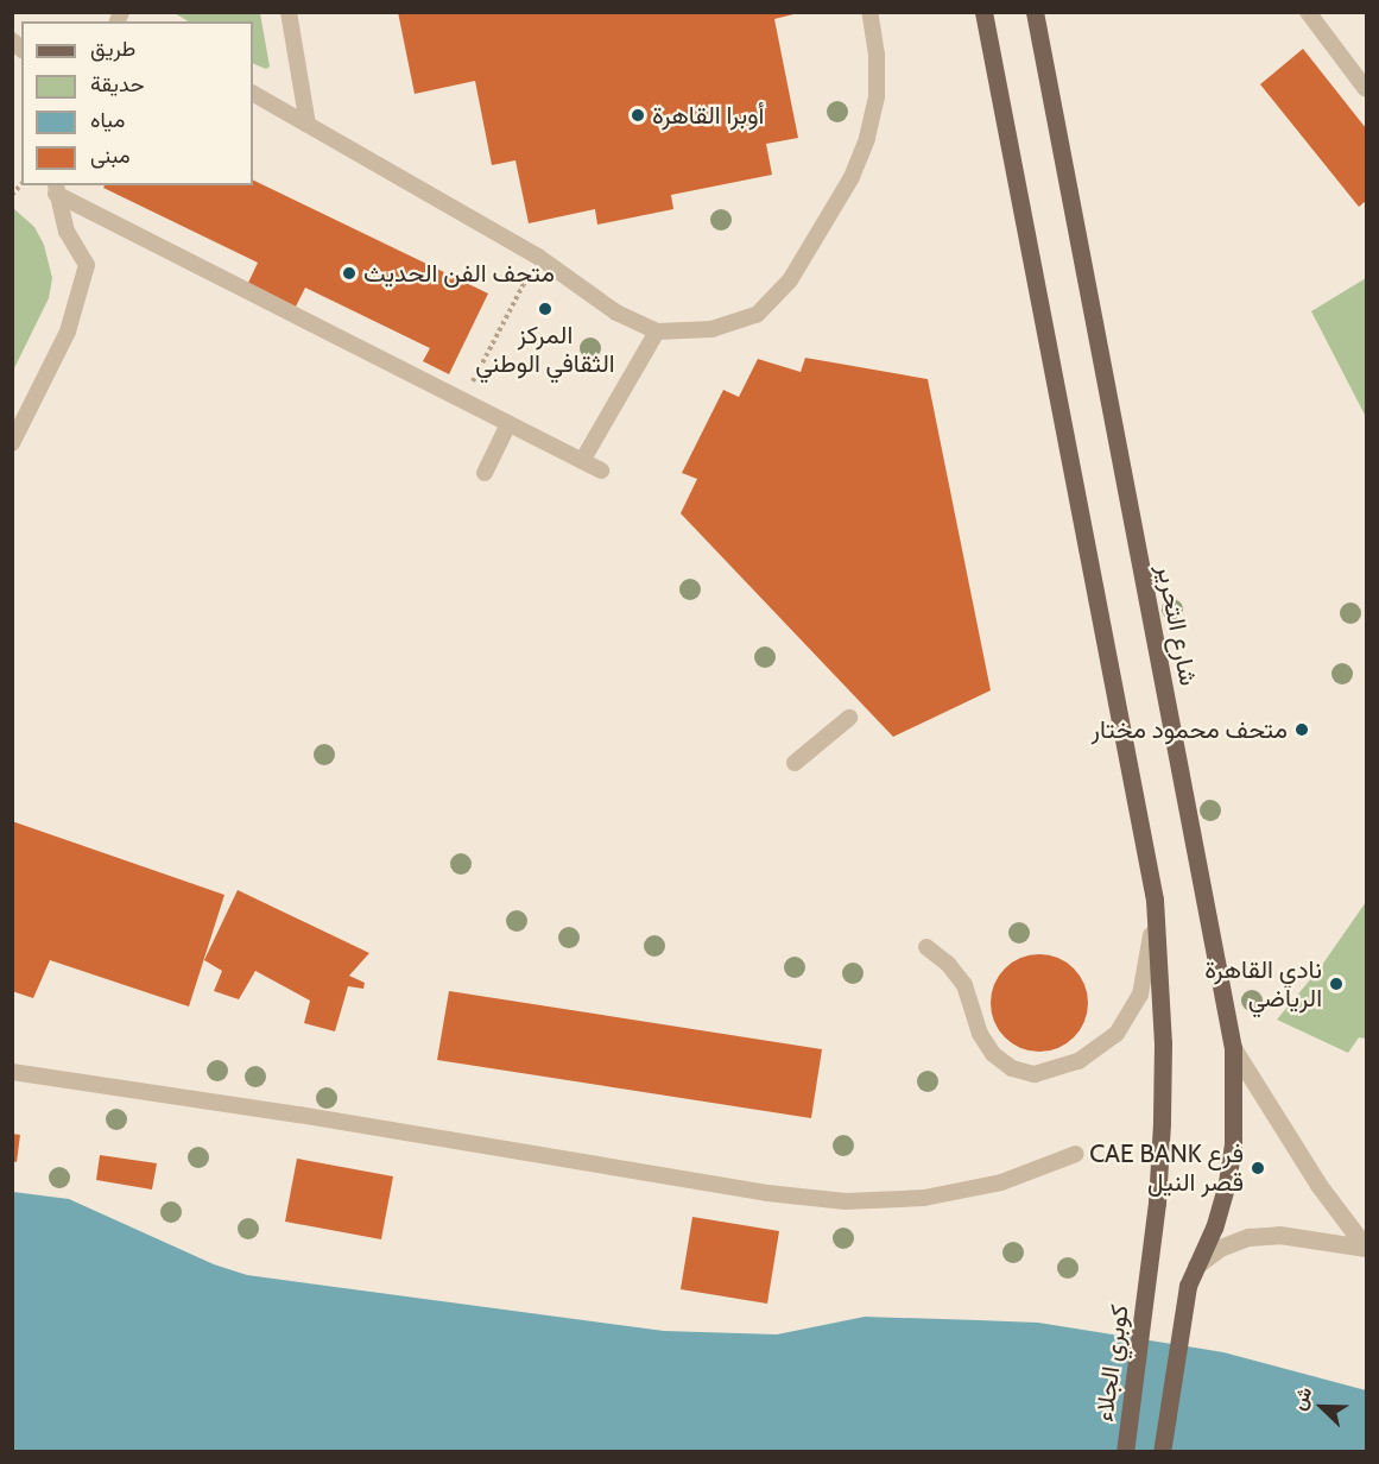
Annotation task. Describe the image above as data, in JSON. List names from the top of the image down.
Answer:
{
  "streets": {
    "main road": ["شارع التحرير", "كوبري الجلاء"]
  },
  "places": [
    "أوبرا القاهرة",
    "متحف الفن الحديث",
    "المركز الثقافي الوطني",
    "متحف محمود مختار",
    "نادي القاهرة الرياضي",
    "CAE BANK فرع قصر النيل"
  ],
  "legend": [
    "طريق",
    "حديقة",
    "مياه",
    "مبنى"
  ],
  "north": "top left"
}
